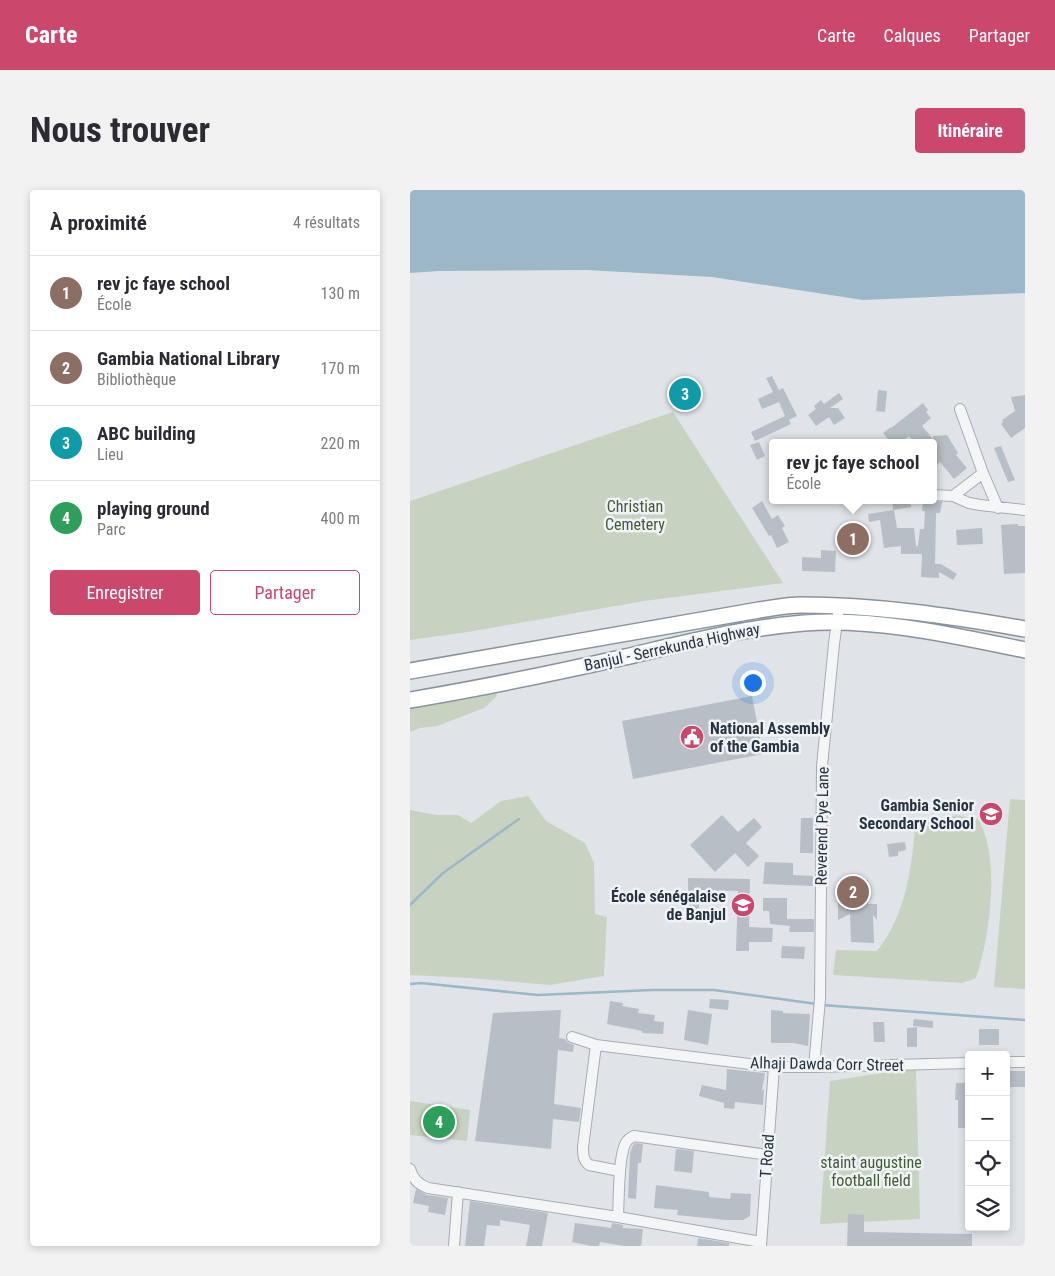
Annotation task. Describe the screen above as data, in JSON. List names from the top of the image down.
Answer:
{
  "streets": {
    "highway": ["Banjul - Serrekunda Highway"],
    "street": ["Reverend Pye Lane", "Alhaji Dawda Corr Street", "T Road"]
  },
  "crossings": [
    ["Banjul - Serrekunda Highway", "Reverend Pye Lane"],
    ["Reverend Pye Lane", "Alhaji Dawda Corr Street"],
    ["Alhaji Dawda Corr Street", "T Road"]
  ],
  "parks": ["Christian Cemetery", "staint augustine football field"],
  "places": {
    "public building": ["National Assembly of the Gambia"],
    "school or university": ["Gambia Senior Secondary School", "École sénégalaise de Banjul"]
  },
  "page": {
    "header": "Carte",
    "nav": ["Carte", "Calques", "Partager"],
    "buttons": [
      "Itinéraire",
      ["Enregistrer", "Partager"]
    ],
    "title": "Nous trouver",
    "heading": ["À proximité", "4 résultats"],
    "list": [
      {
        "mark": "1",
        "name": "rev jc faye school",
        "note": "École",
        "value": "130 m"
      },
      {
        "mark": "2",
        "name": "Gambia National Library",
        "note": "Bibliothèque",
        "value": "170 m"
      },
      {
        "mark": "3",
        "name": "ABC building",
        "note": "Lieu",
        "value": "220 m"
      },
      {
        "mark": "4",
        "name": "playing ground",
        "note": "Parc",
        "value": "400 m"
      }
    ],
    "pins": [
      "3",
      "1",
      "2",
      "4"
    ],
    "popup": ["rev jc faye school", "École"],
    "map_buttons": ["+", "−"]
  }
}
